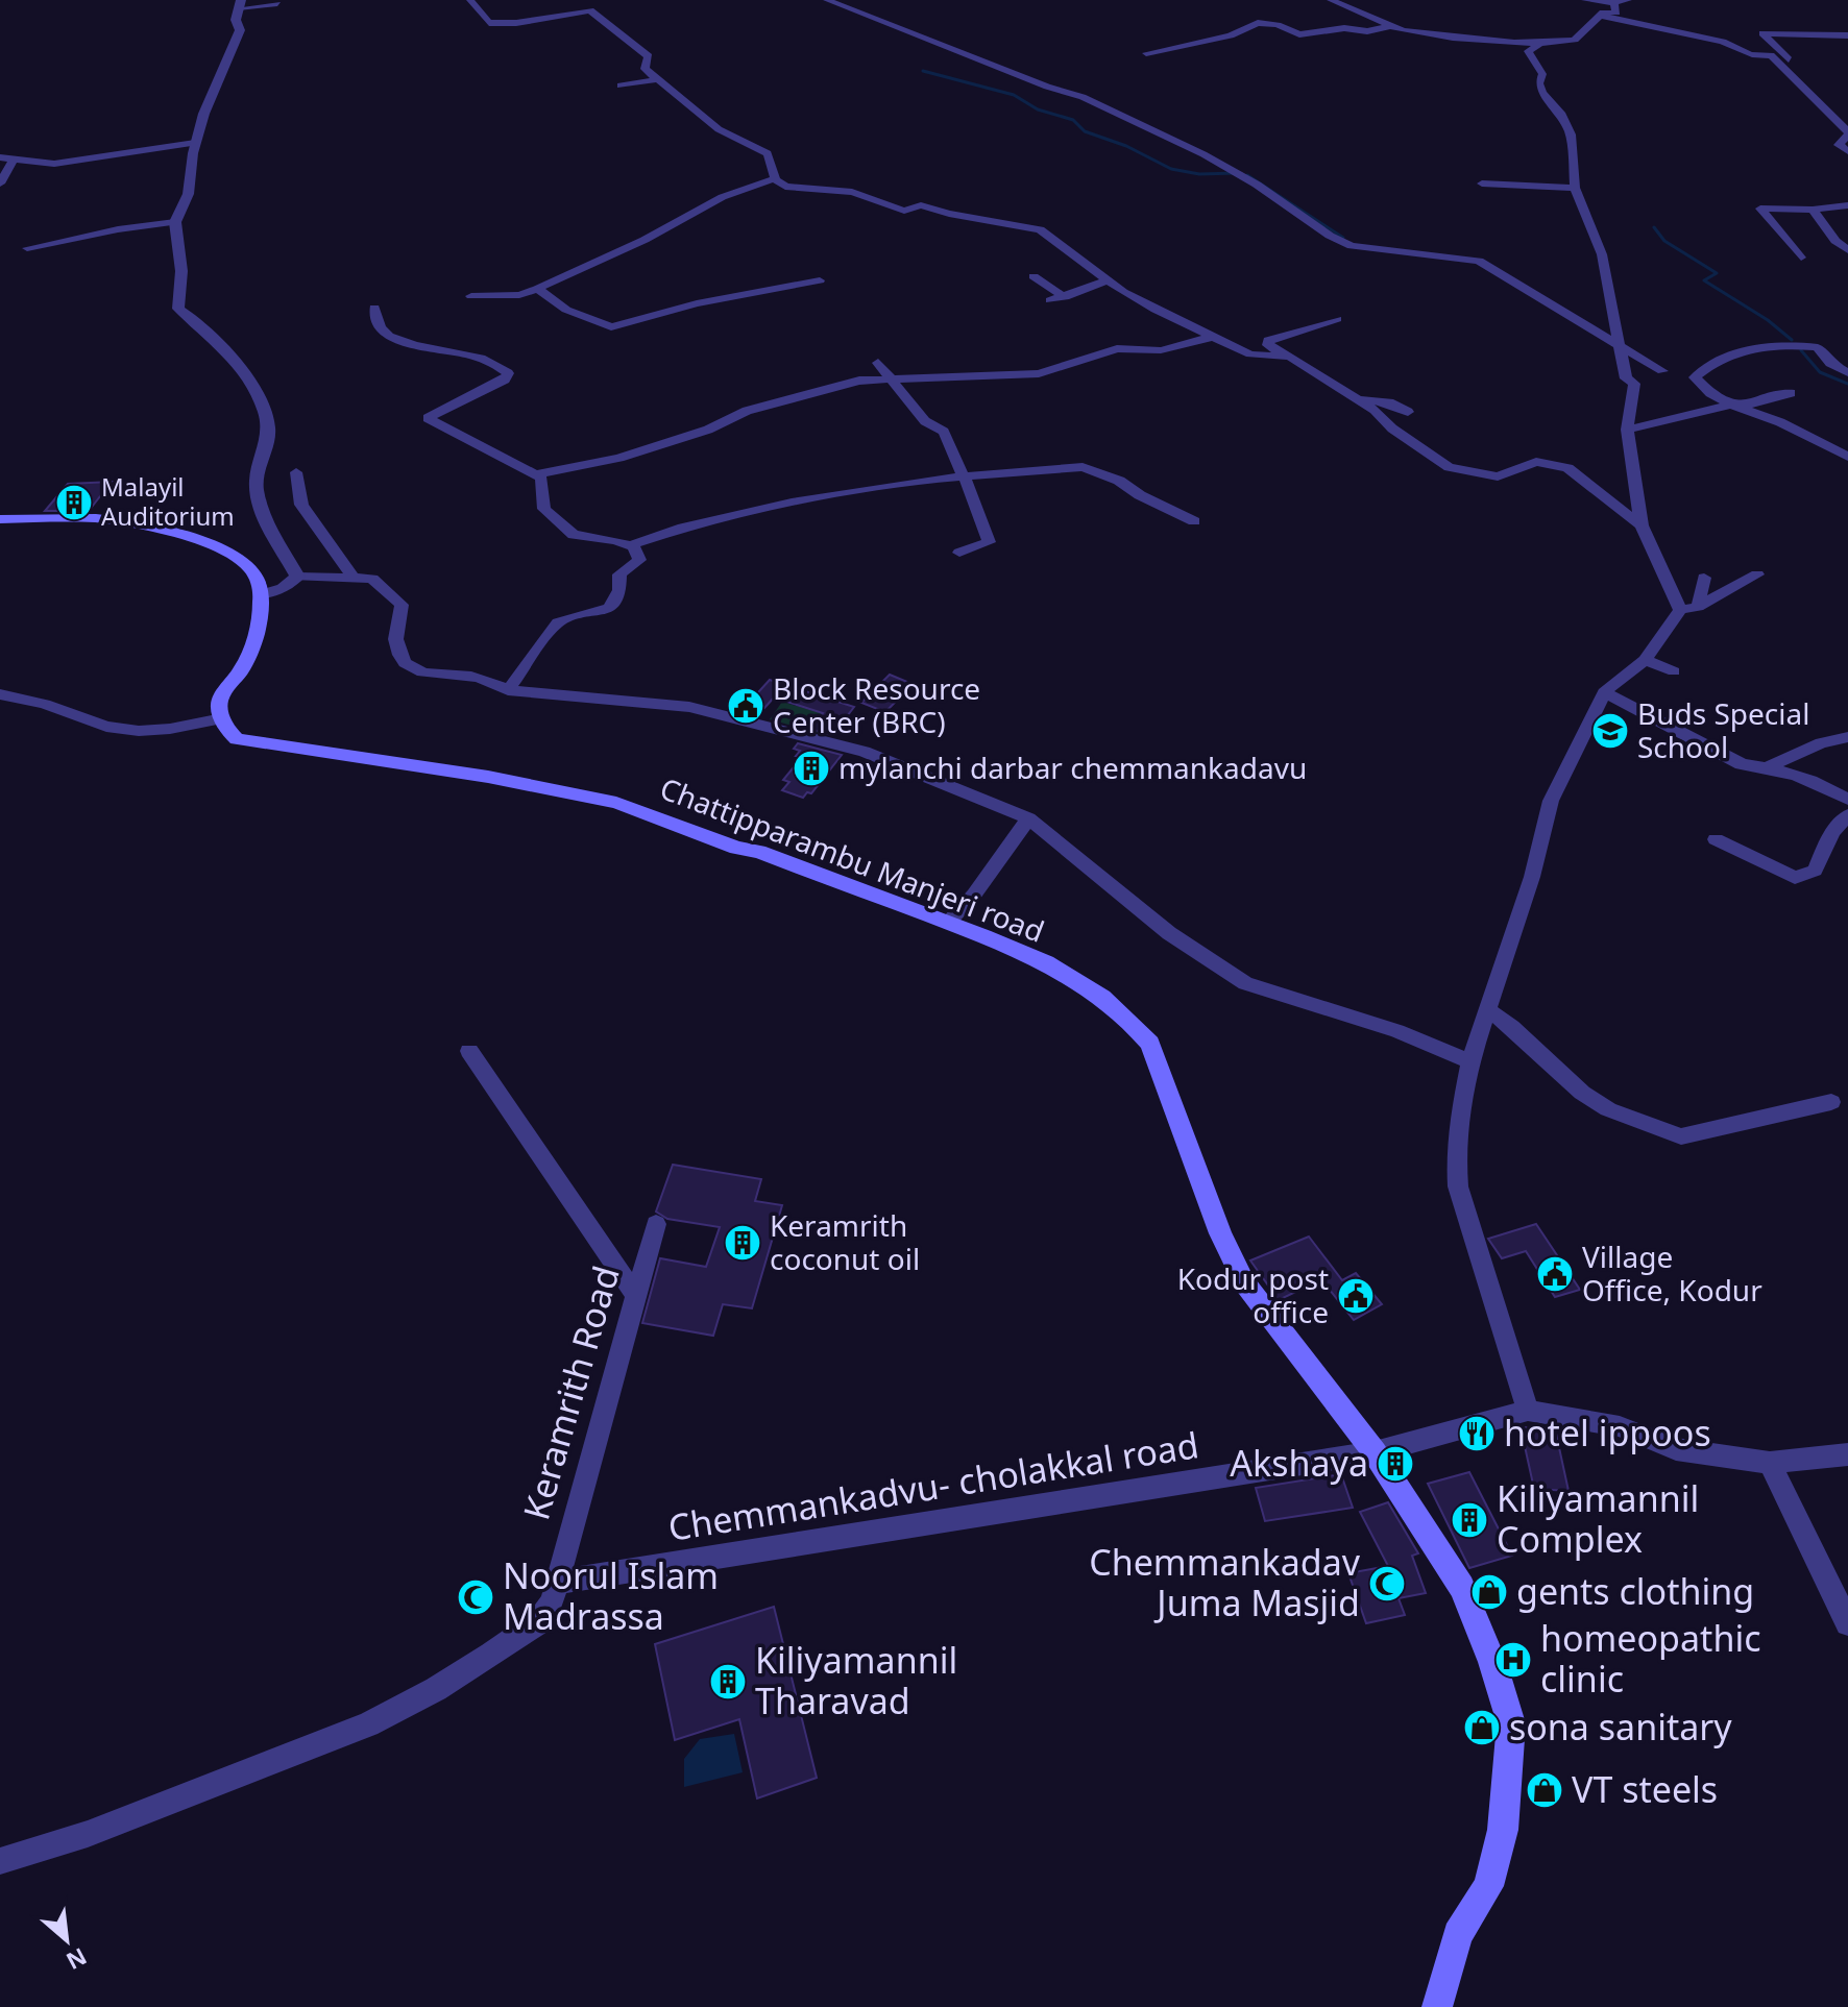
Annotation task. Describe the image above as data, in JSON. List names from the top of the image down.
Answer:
{
  "streets": {
    "main road": ["Chattipparambu Manjeri road"],
    "street": ["Keramrith Road", "Chemmankadvu- cholakkal road"]
  },
  "crossings": [
    ["Chattipparambu Manjeri road", "Chemmankadvu- cholakkal road"],
    ["Keramrith Road", "Chemmankadvu- cholakkal road"]
  ],
  "places": {
    "building": [
      "Malayil Auditorium",
      "mylanchi darbar chemmankadavu",
      "Keramrith coconut oil",
      "Akshaya",
      "Kiliyamannil Complex",
      "Kiliyamannil Tharavad"
    ],
    "public building": ["Block Resource Center (BRC)", "Village Office, Kodur", "Kodur post office"],
    "school or university": ["Buds Special School"],
    "restaurant": ["hotel ippoos"],
    "mosque": ["Chemmankadav Juma Masjid", "Noorul Islam Madrassa"],
    "shop": ["gents clothing", "sona sanitary", "VT steels"],
    "hospital": ["homeopathic clinic"]
  },
  "north": "bottom right"
}
